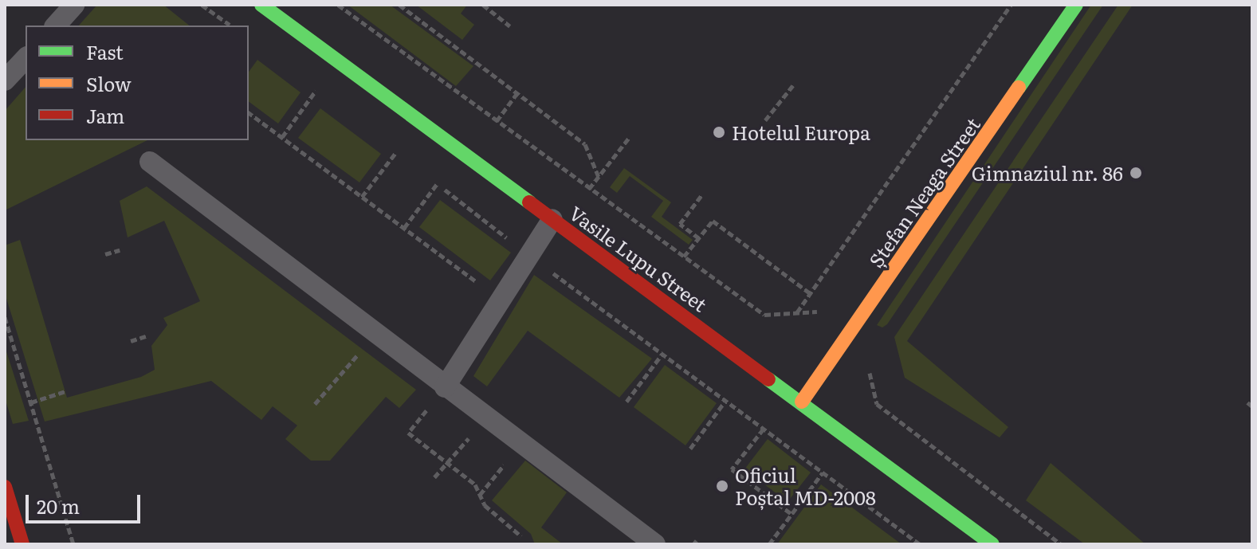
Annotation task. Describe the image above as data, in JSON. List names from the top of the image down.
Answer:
{
  "streets": {
    "main road": ["Ștefan Neaga Street", "Vasile Lupu Street"]
  },
  "crossings": [
    ["Ștefan Neaga Street", "Vasile Lupu Street"]
  ],
  "places": ["Hotelul Europa", "Gimnaziul nr. 86", "Oficiul Poștal MD-2008"],
  "legend": ["Fast", "Slow", "Jam"],
  "scale_bar": "20 m"
}
